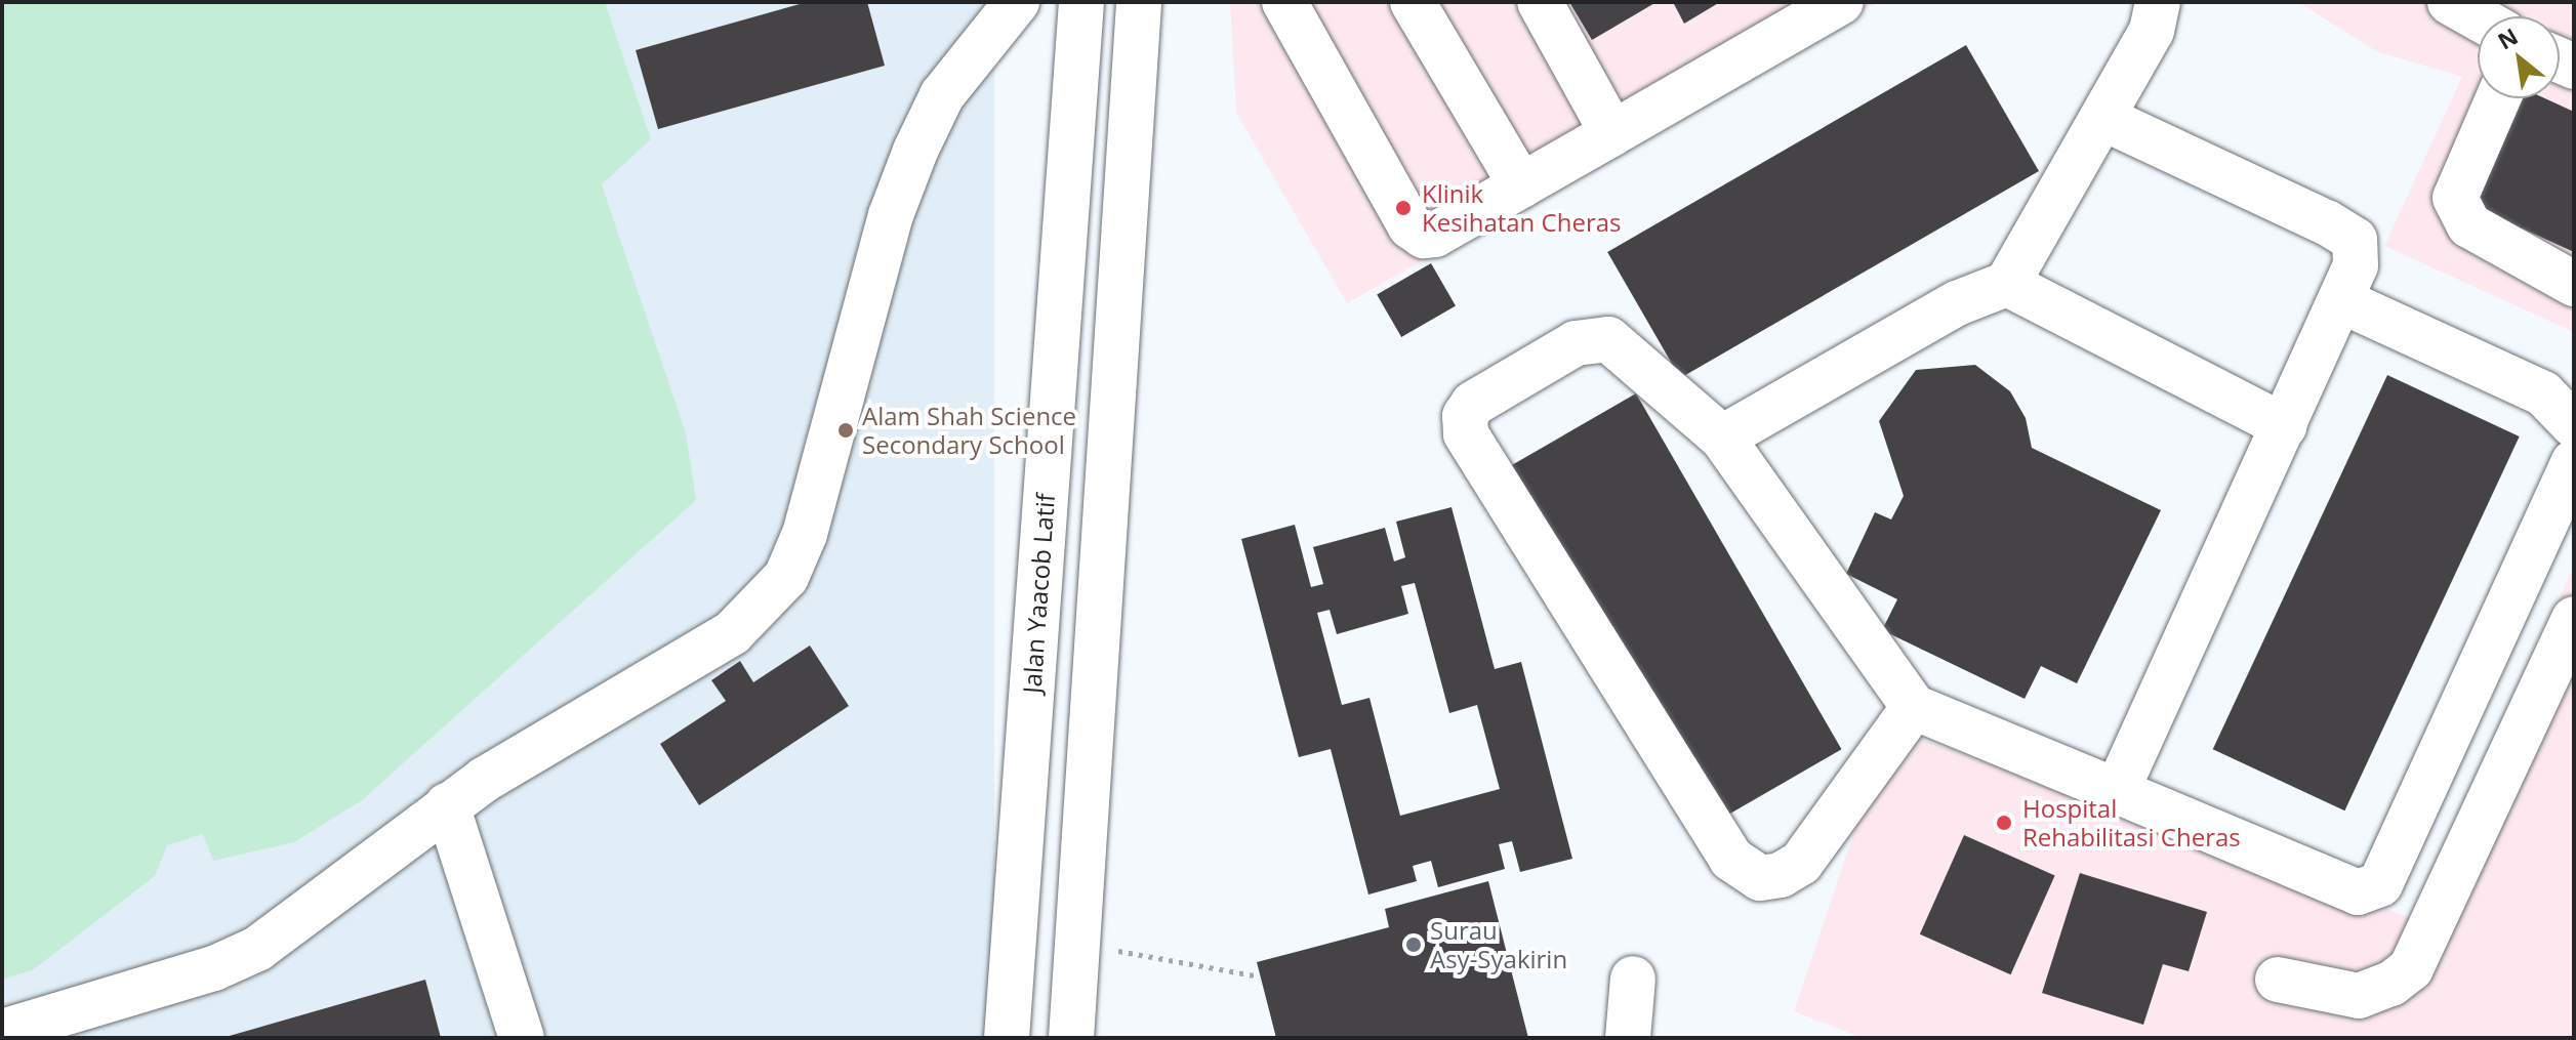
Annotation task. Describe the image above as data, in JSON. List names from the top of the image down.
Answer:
{
  "streets": {
    "main road": ["Jalan Yaacob Latif"]
  },
  "places": [
    "Klinik Kesihatan Cheras",
    "Alam Shah Science Secondary School",
    "Hospital Rehabilitasi Cheras",
    "Surau Asy-Syakirin"
  ],
  "north": "top left"
}
